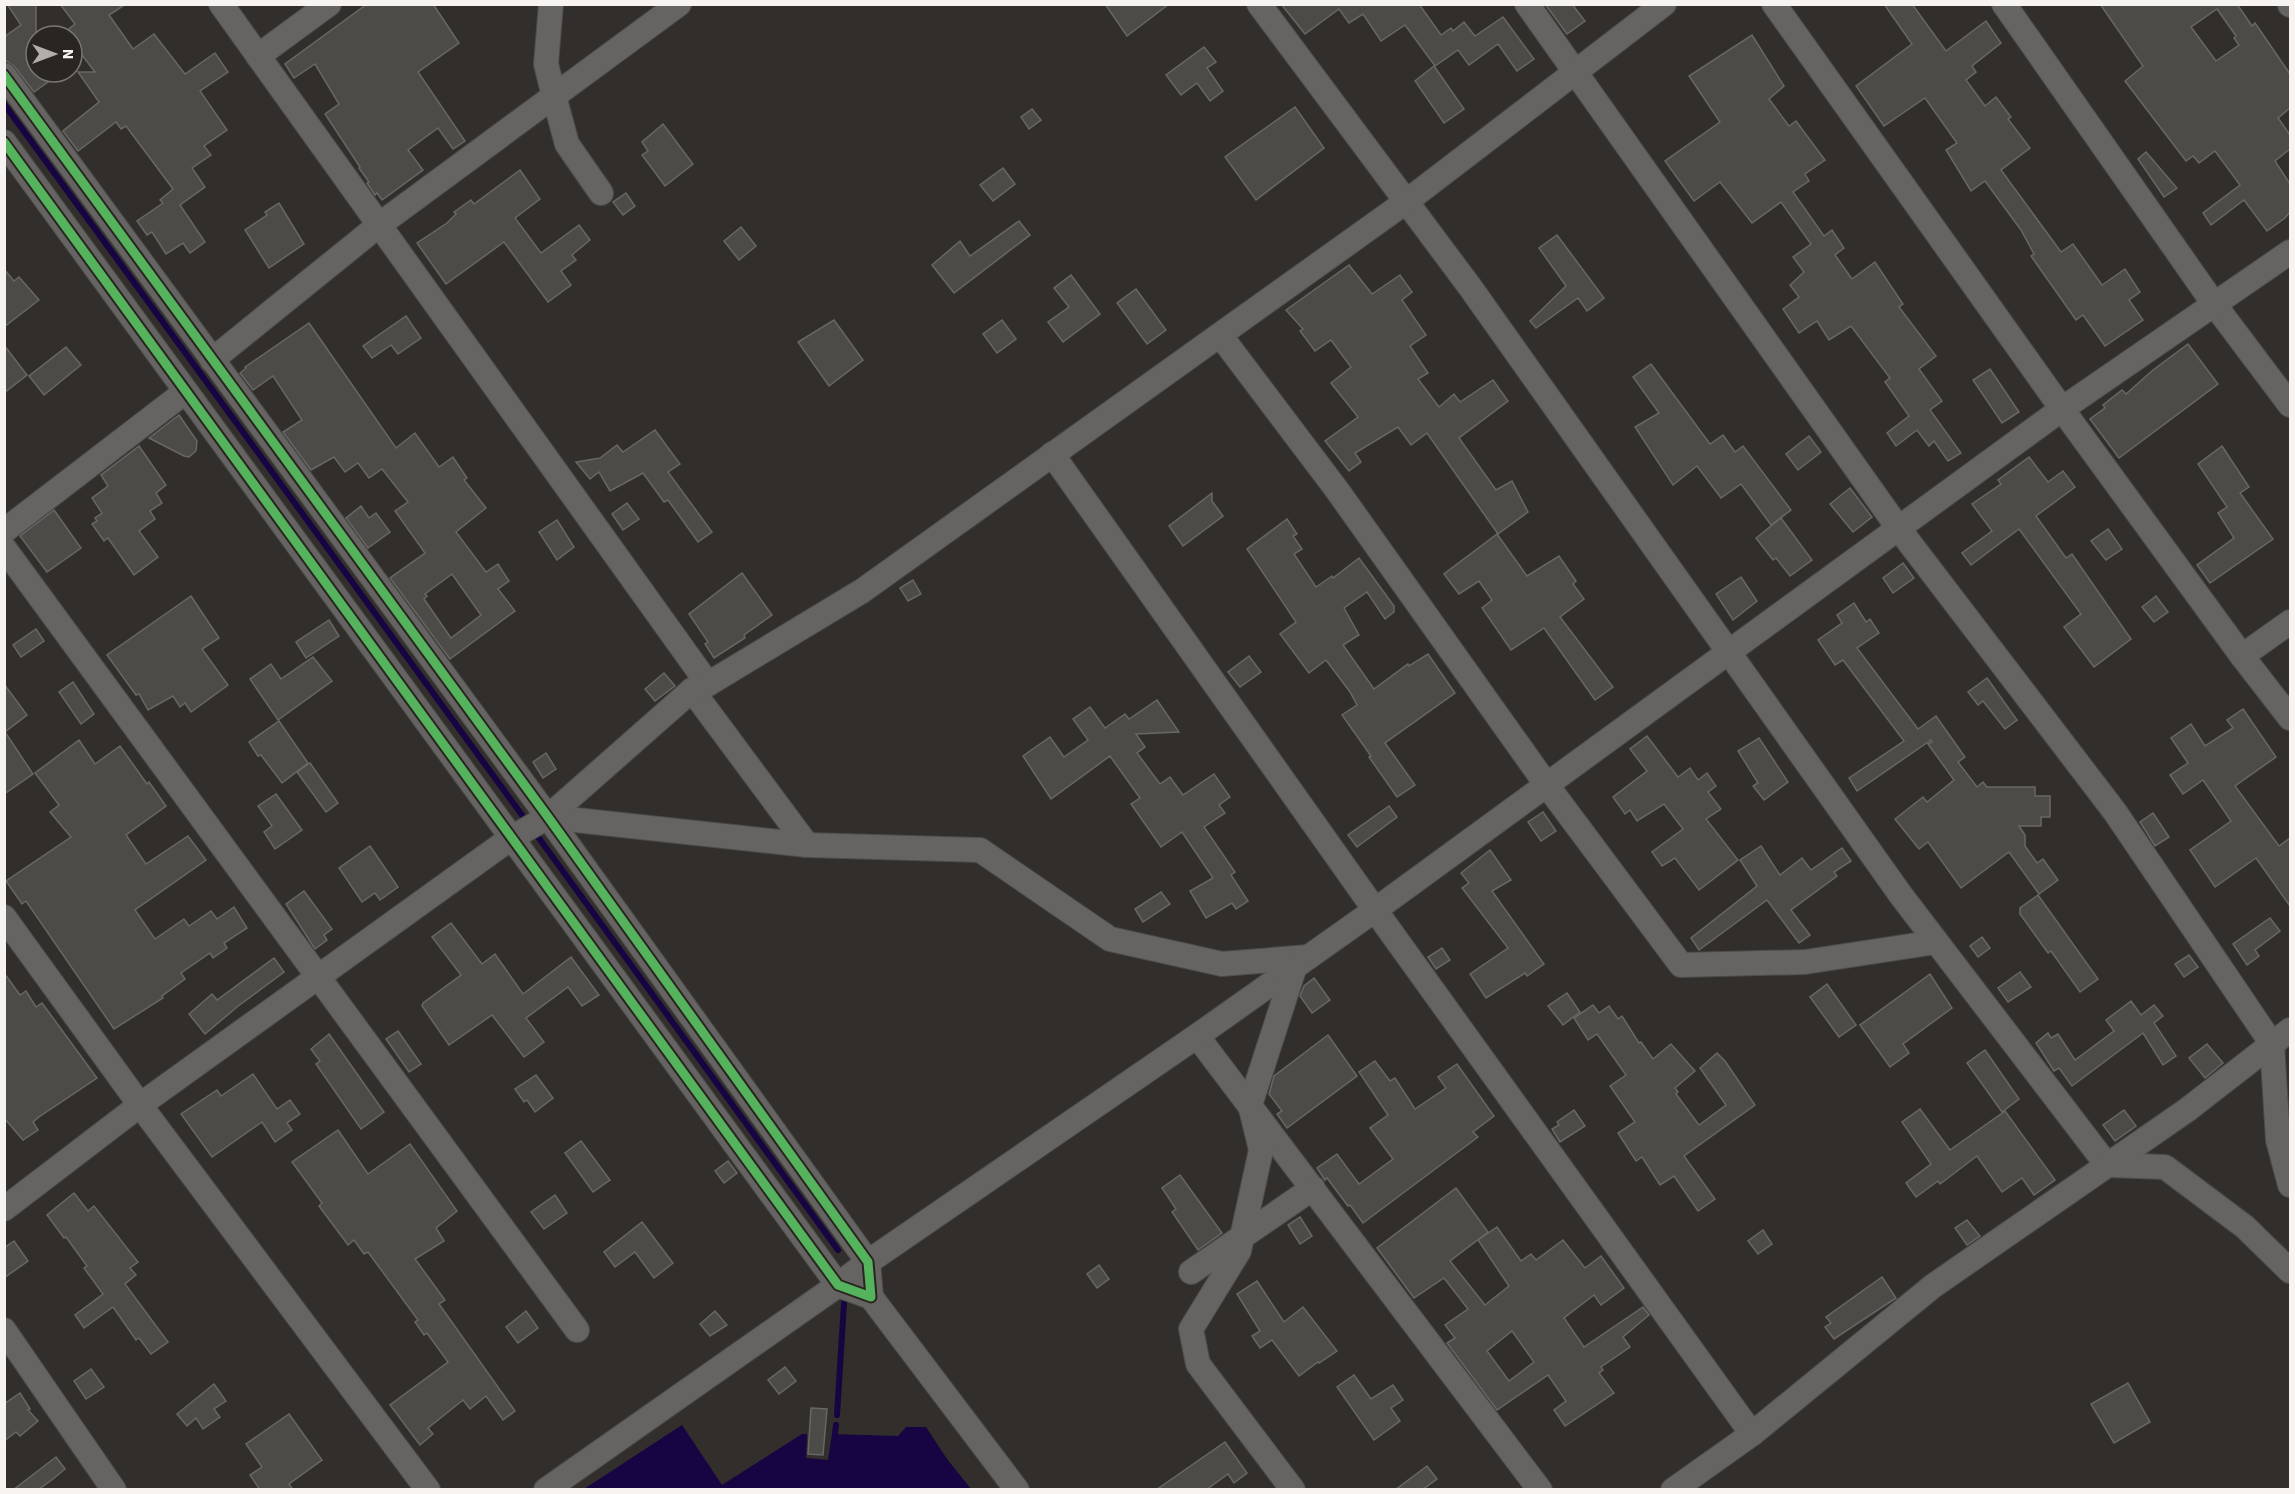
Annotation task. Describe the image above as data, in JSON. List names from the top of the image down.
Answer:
{
  "north": "right"
}
